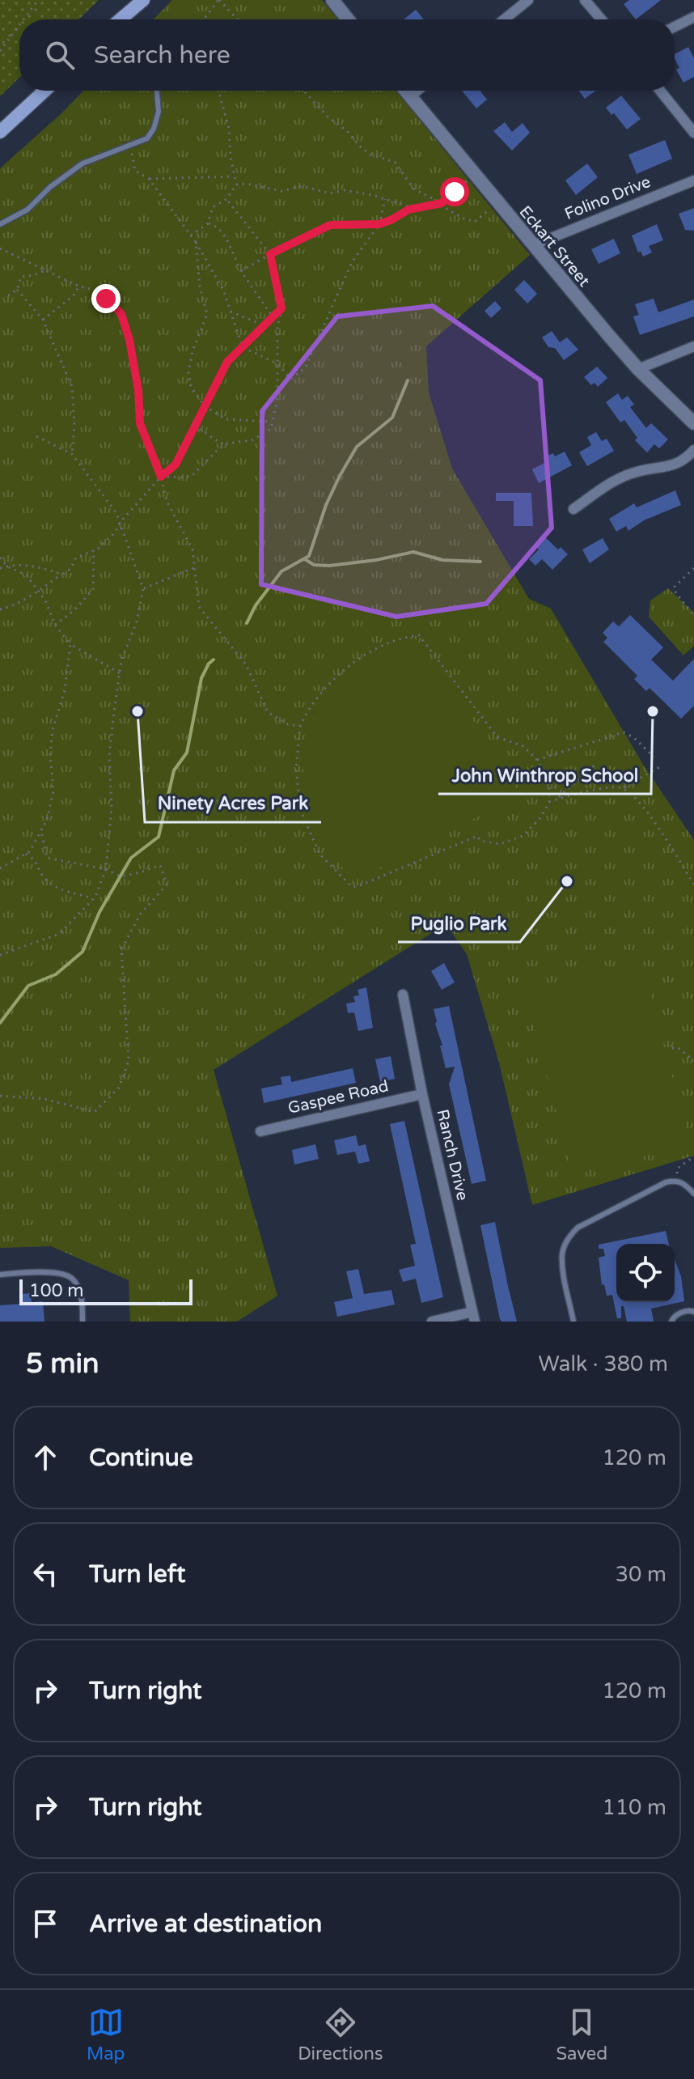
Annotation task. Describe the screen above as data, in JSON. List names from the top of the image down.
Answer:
{
  "streets": {
    "street": [
      "Folino Drive",
      "Eckart Street",
      "Gaspee Road",
      "Ranch Drive"
    ]
  },
  "crossings": [
    ["Folino Drive", "Eckart Street"],
    ["Gaspee Road", "Ranch Drive"]
  ],
  "places": ["Ninety Acres Park", "John Winthrop School", "Puglio Park"],
  "scale_bar": "100 m",
  "page": {
    "search": "Search here",
    "scale": "100 m",
    "heading": ["5 min", "Walk · 380 m"],
    "list": [
      ["Continue", "120 m"],
      ["Turn left", "30 m"],
      ["Turn right", "120 m"],
      ["Turn right", "110 m"],
      "Arrive at destination"
    ],
    "nav": ["Map", "Directions", "Saved"]
  }
}
